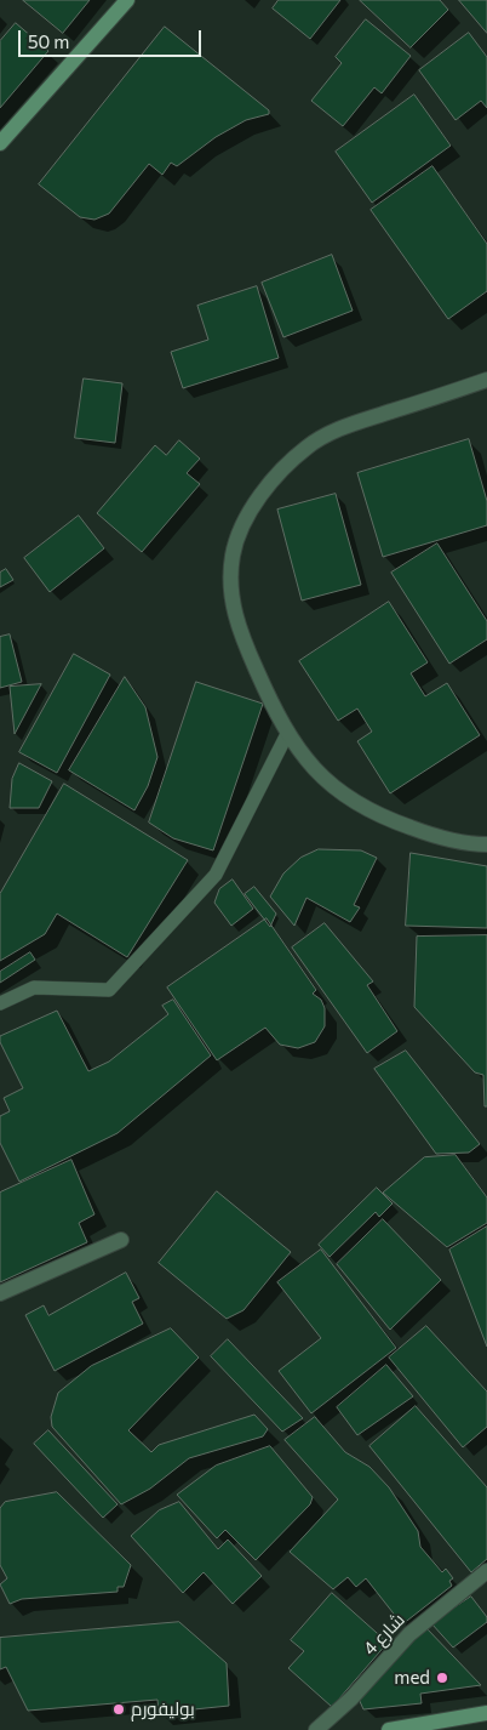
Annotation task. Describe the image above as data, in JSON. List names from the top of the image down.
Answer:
{
  "streets": {
    "street": ["شارع 4"]
  },
  "places": ["med", "بوليفورم"],
  "scale_bar": "50 m"
}
